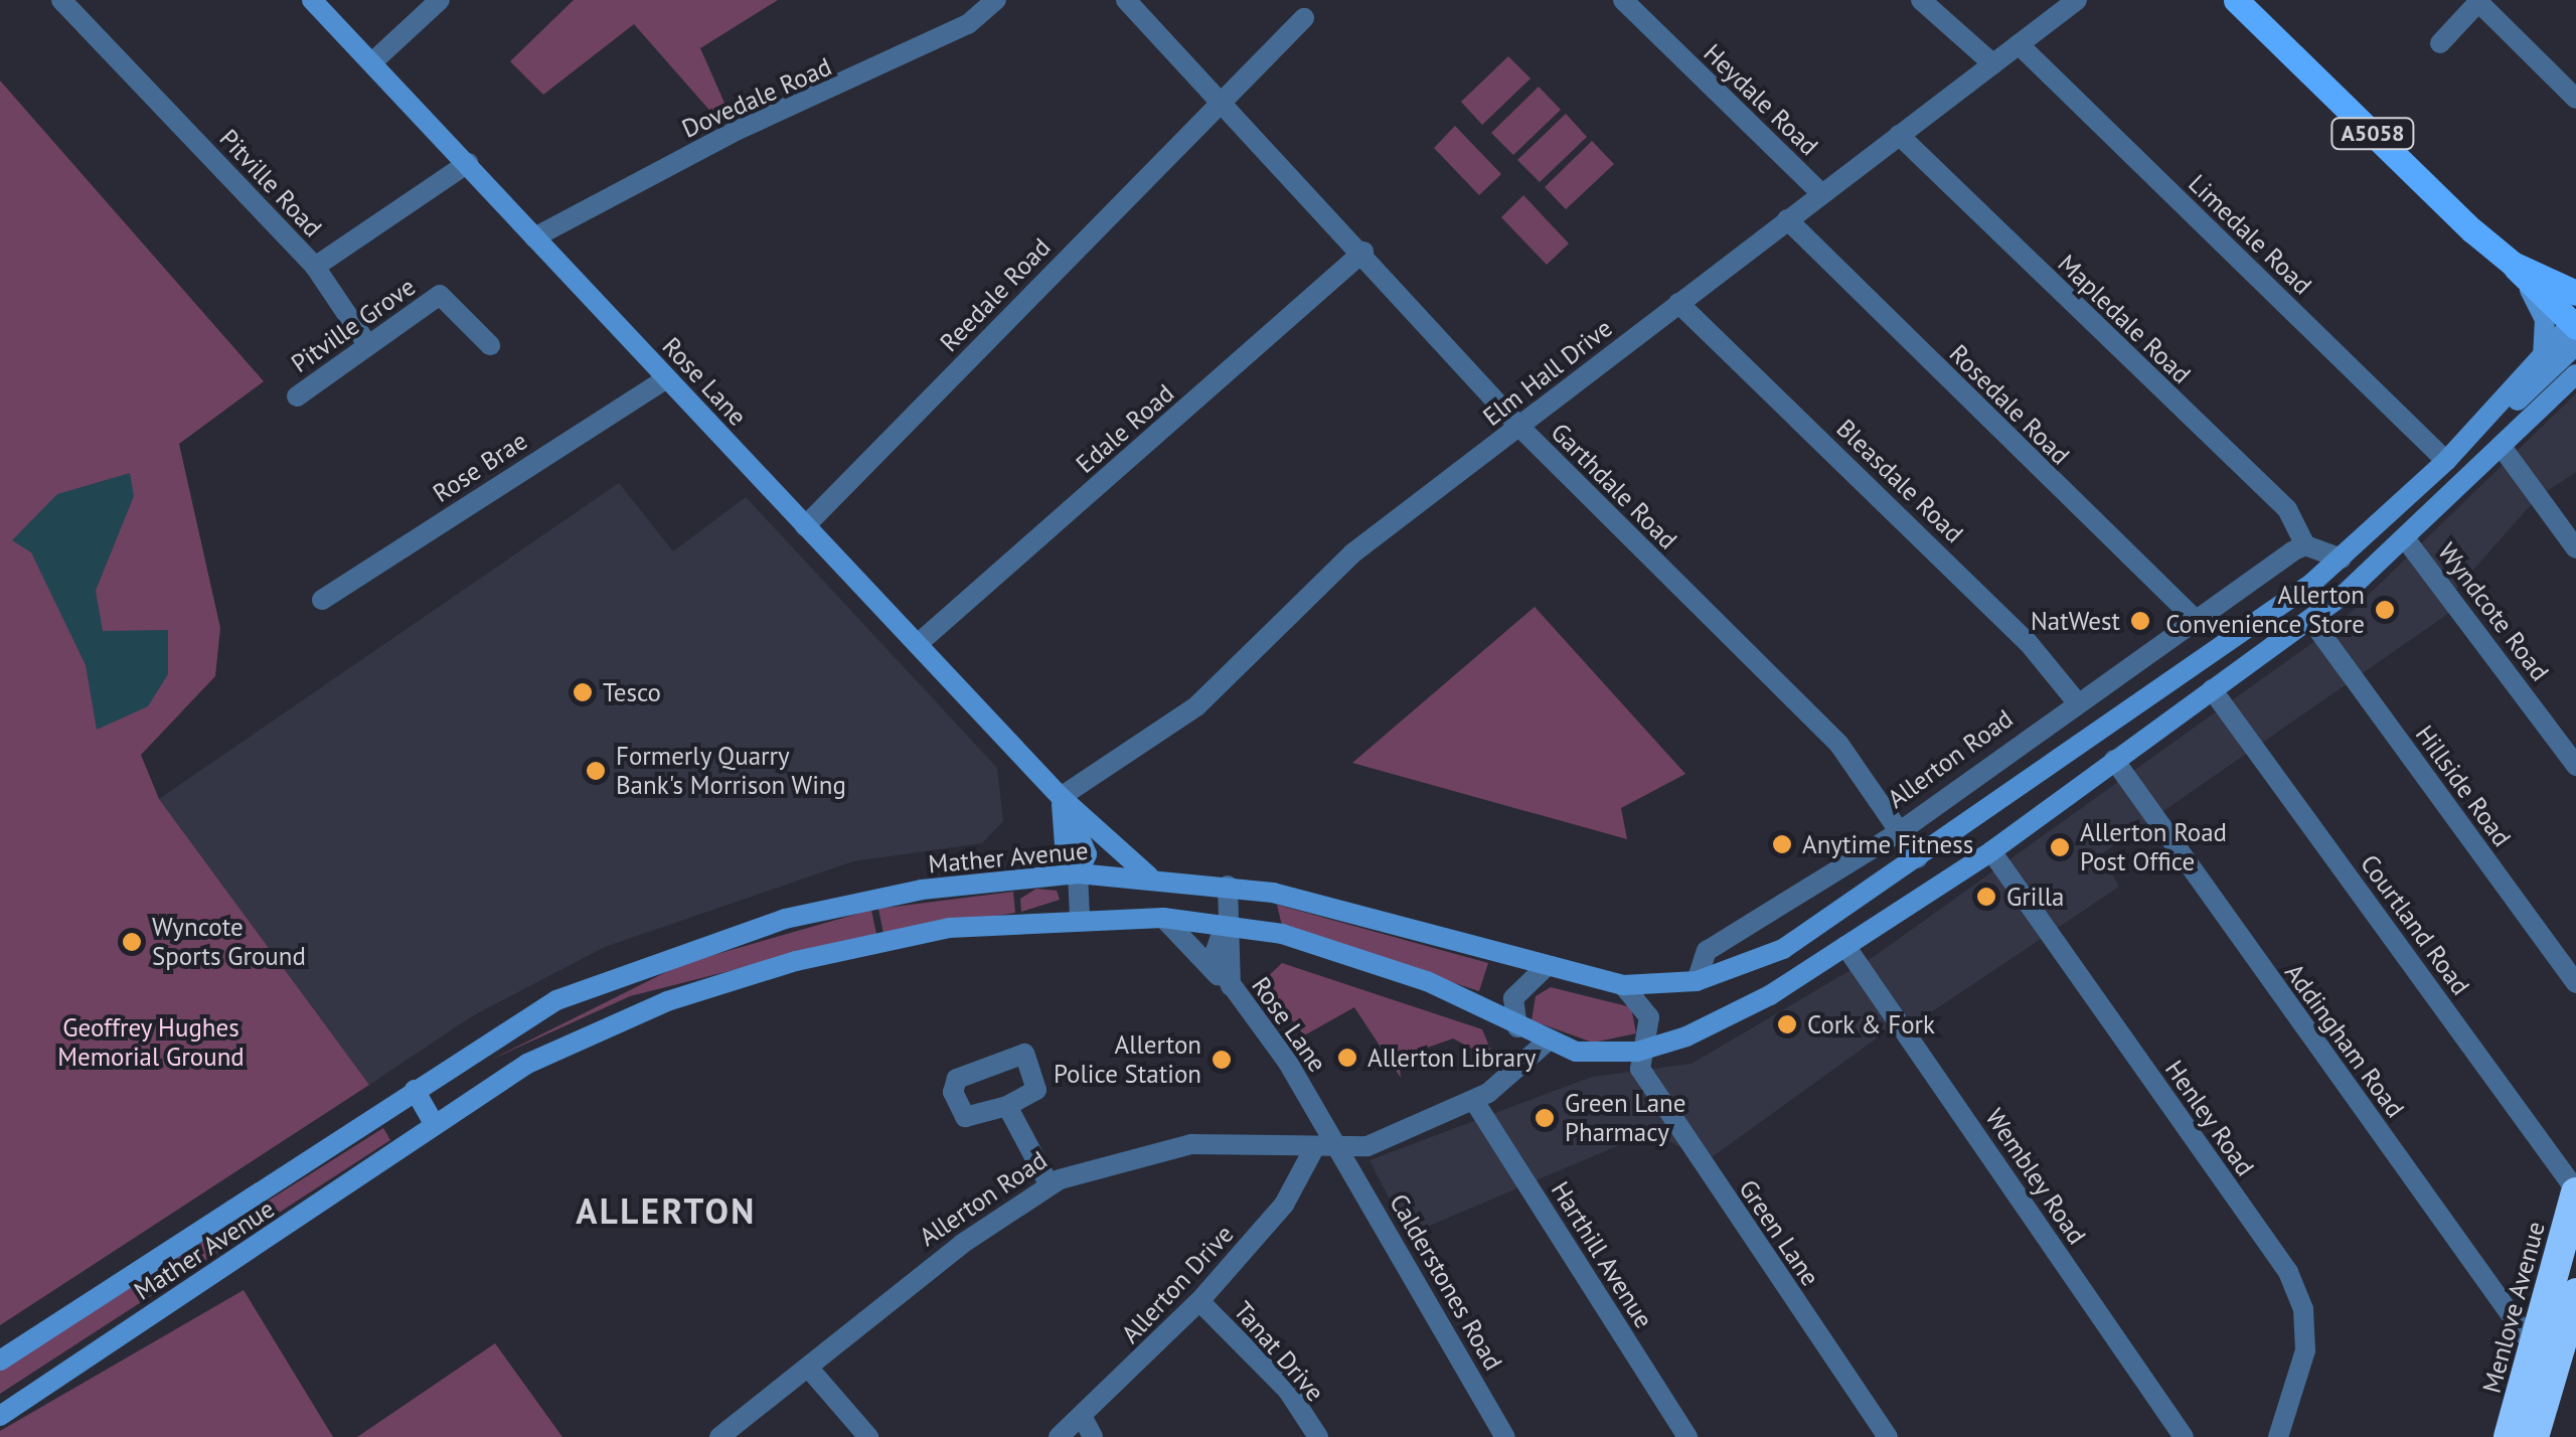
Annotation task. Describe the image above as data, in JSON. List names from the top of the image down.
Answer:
{
  "streets": {
    "highway": ["Menlove Avenue"],
    "main road": ["A5058", "Rose Lane", "Mather Avenue"],
    "street": [
      "Dovedale Road",
      "Heydale Road",
      "Pitville Road",
      "Limedale Road",
      "Reedale Road",
      "Mapledale Road",
      "Pitville Grove",
      "Elm Hall Drive",
      "Rosedale Road",
      "Edale Road",
      "Rose Brae",
      "Bleasdale Road",
      "Garthdale Road",
      "Wyndcote Road",
      "Allerton Road",
      "Hillside Road",
      "Courtland Road",
      "Addingham Road",
      "Henley Road",
      "Wembley Road",
      "Green Lane",
      "Harthill Avenue",
      "Calderstones Road",
      "Allerton Drive",
      "Tanat Drive"
    ]
  },
  "crossings": [
    ["Dovedale Road", "Rose Lane"],
    ["Heydale Road", "Elm Hall Drive"],
    ["Pitville Road", "Rose Lane"],
    ["Limedale Road", "Elm Hall Drive"],
    ["Reedale Road", "Rose Lane"],
    ["Reedale Road", "Garthdale Road"],
    ["Mapledale Road", "Elm Hall Drive"],
    ["Mapledale Road", "Allerton Road"],
    ["Elm Hall Drive", "Rose Lane"],
    ["Elm Hall Drive", "Rosedale Road"],
    ["Elm Hall Drive", "Bleasdale Road"],
    ["Elm Hall Drive", "Garthdale Road"],
    ["Rose Lane", "Edale Road"],
    ["Rose Lane", "Rose Brae"],
    ["Rose Lane", "Allerton Road"],
    ["Rose Lane", "Mather Avenue"],
    ["Rose Lane", "Calderstones Road"],
    ["Rosedale Road", "Allerton Road"],
    ["Edale Road", "Garthdale Road"],
    ["Bleasdale Road", "Allerton Road"],
    ["Garthdale Road", "Allerton Road"],
    ["Allerton Road", "Mather Avenue"],
    ["Allerton Road", "Harthill Avenue"],
    ["Allerton Road", "Calderstones Road"],
    ["Allerton Road", "Allerton Drive"],
    ["Mather Avenue", "Wembley Road"],
    ["Mather Avenue", "Green Lane"],
    ["Courtland Road", "Menlove Avenue"],
    ["Addingham Road", "Menlove Avenue"],
    ["Allerton Drive", "Tanat Drive"]
  ],
  "districts": ["ALLERTON"],
  "parks": ["Geoffrey Hughes Memorial Ground"],
  "places": [
    "Allerton Convenience Store",
    "NatWest",
    "Tesco",
    "Formerly Quarry Bank's Morrison Wing",
    "Anytime Fitness",
    "Allerton Road Post Office",
    "Grilla",
    "Wyncote Sports Ground",
    "Cork & Fork",
    "Allerton Library",
    "Allerton Police Station",
    "Green Lane Pharmacy"
  ]
}
